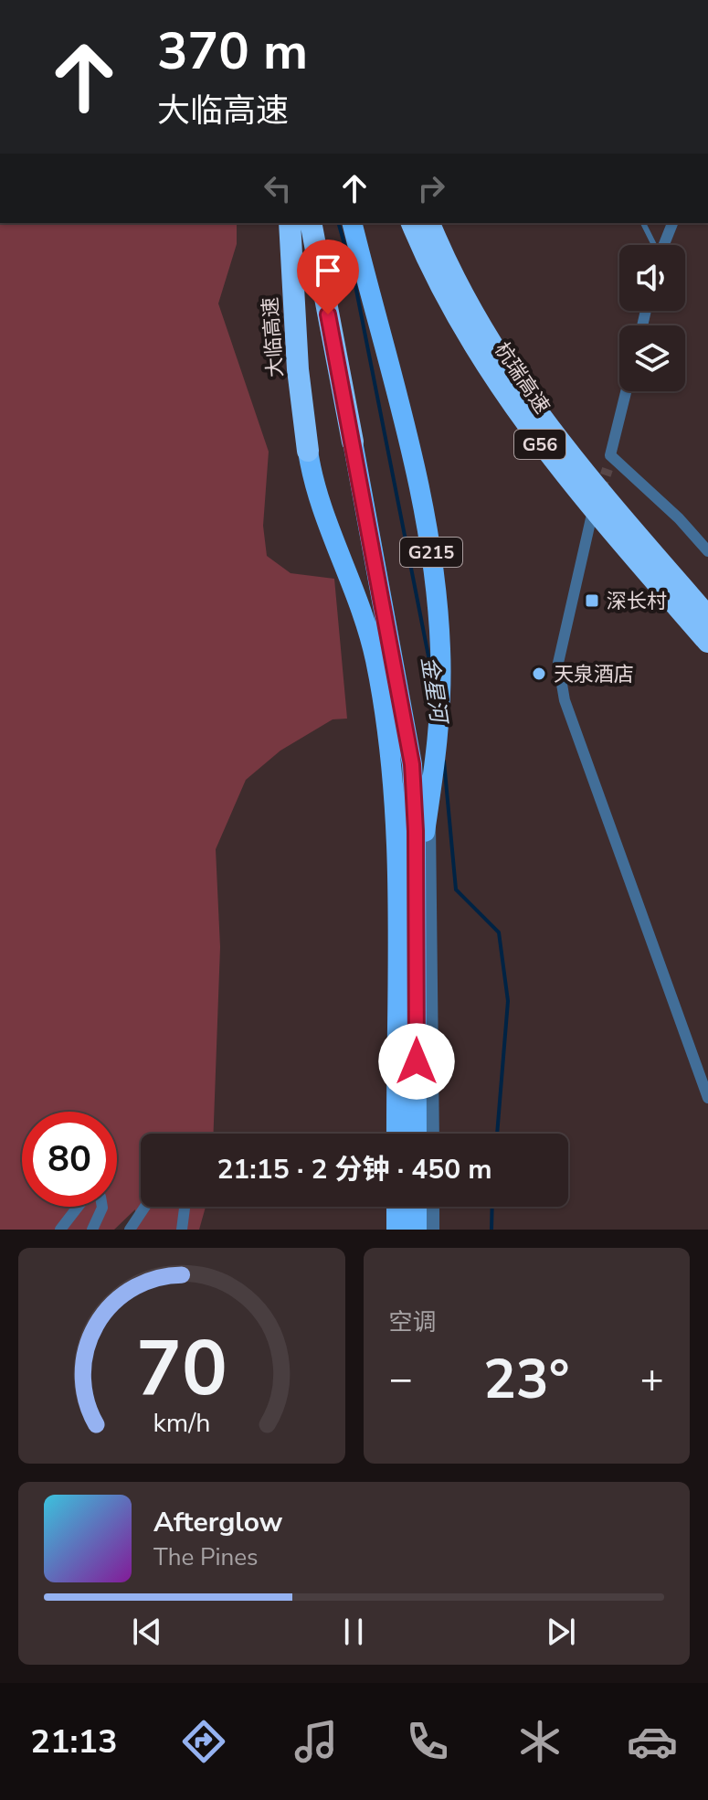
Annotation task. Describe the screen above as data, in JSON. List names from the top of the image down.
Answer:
{
  "streets": {
    "highway": [
      "大临高速",
      "杭瑞高速",
      "G56",
      "G215"
    ]
  },
  "crossings": [
    ["大临高速", "G215"]
  ],
  "water": ["金星河"],
  "places": {
    "transit": ["深长村"],
    "other": ["天泉酒店"]
  },
  "page": {
    "turn": ["370 m", "大临高速"],
    "limit": "80",
    "trip": "21:15 · 2 分钟 · 450 m",
    "tile": "空调",
    "heat": ["−", "23°", "+"],
    "song": ["Afterglow", "The Pines"],
    "tabs": "21:13",
    "gauge": ["70", "km/h"]
  }
}
